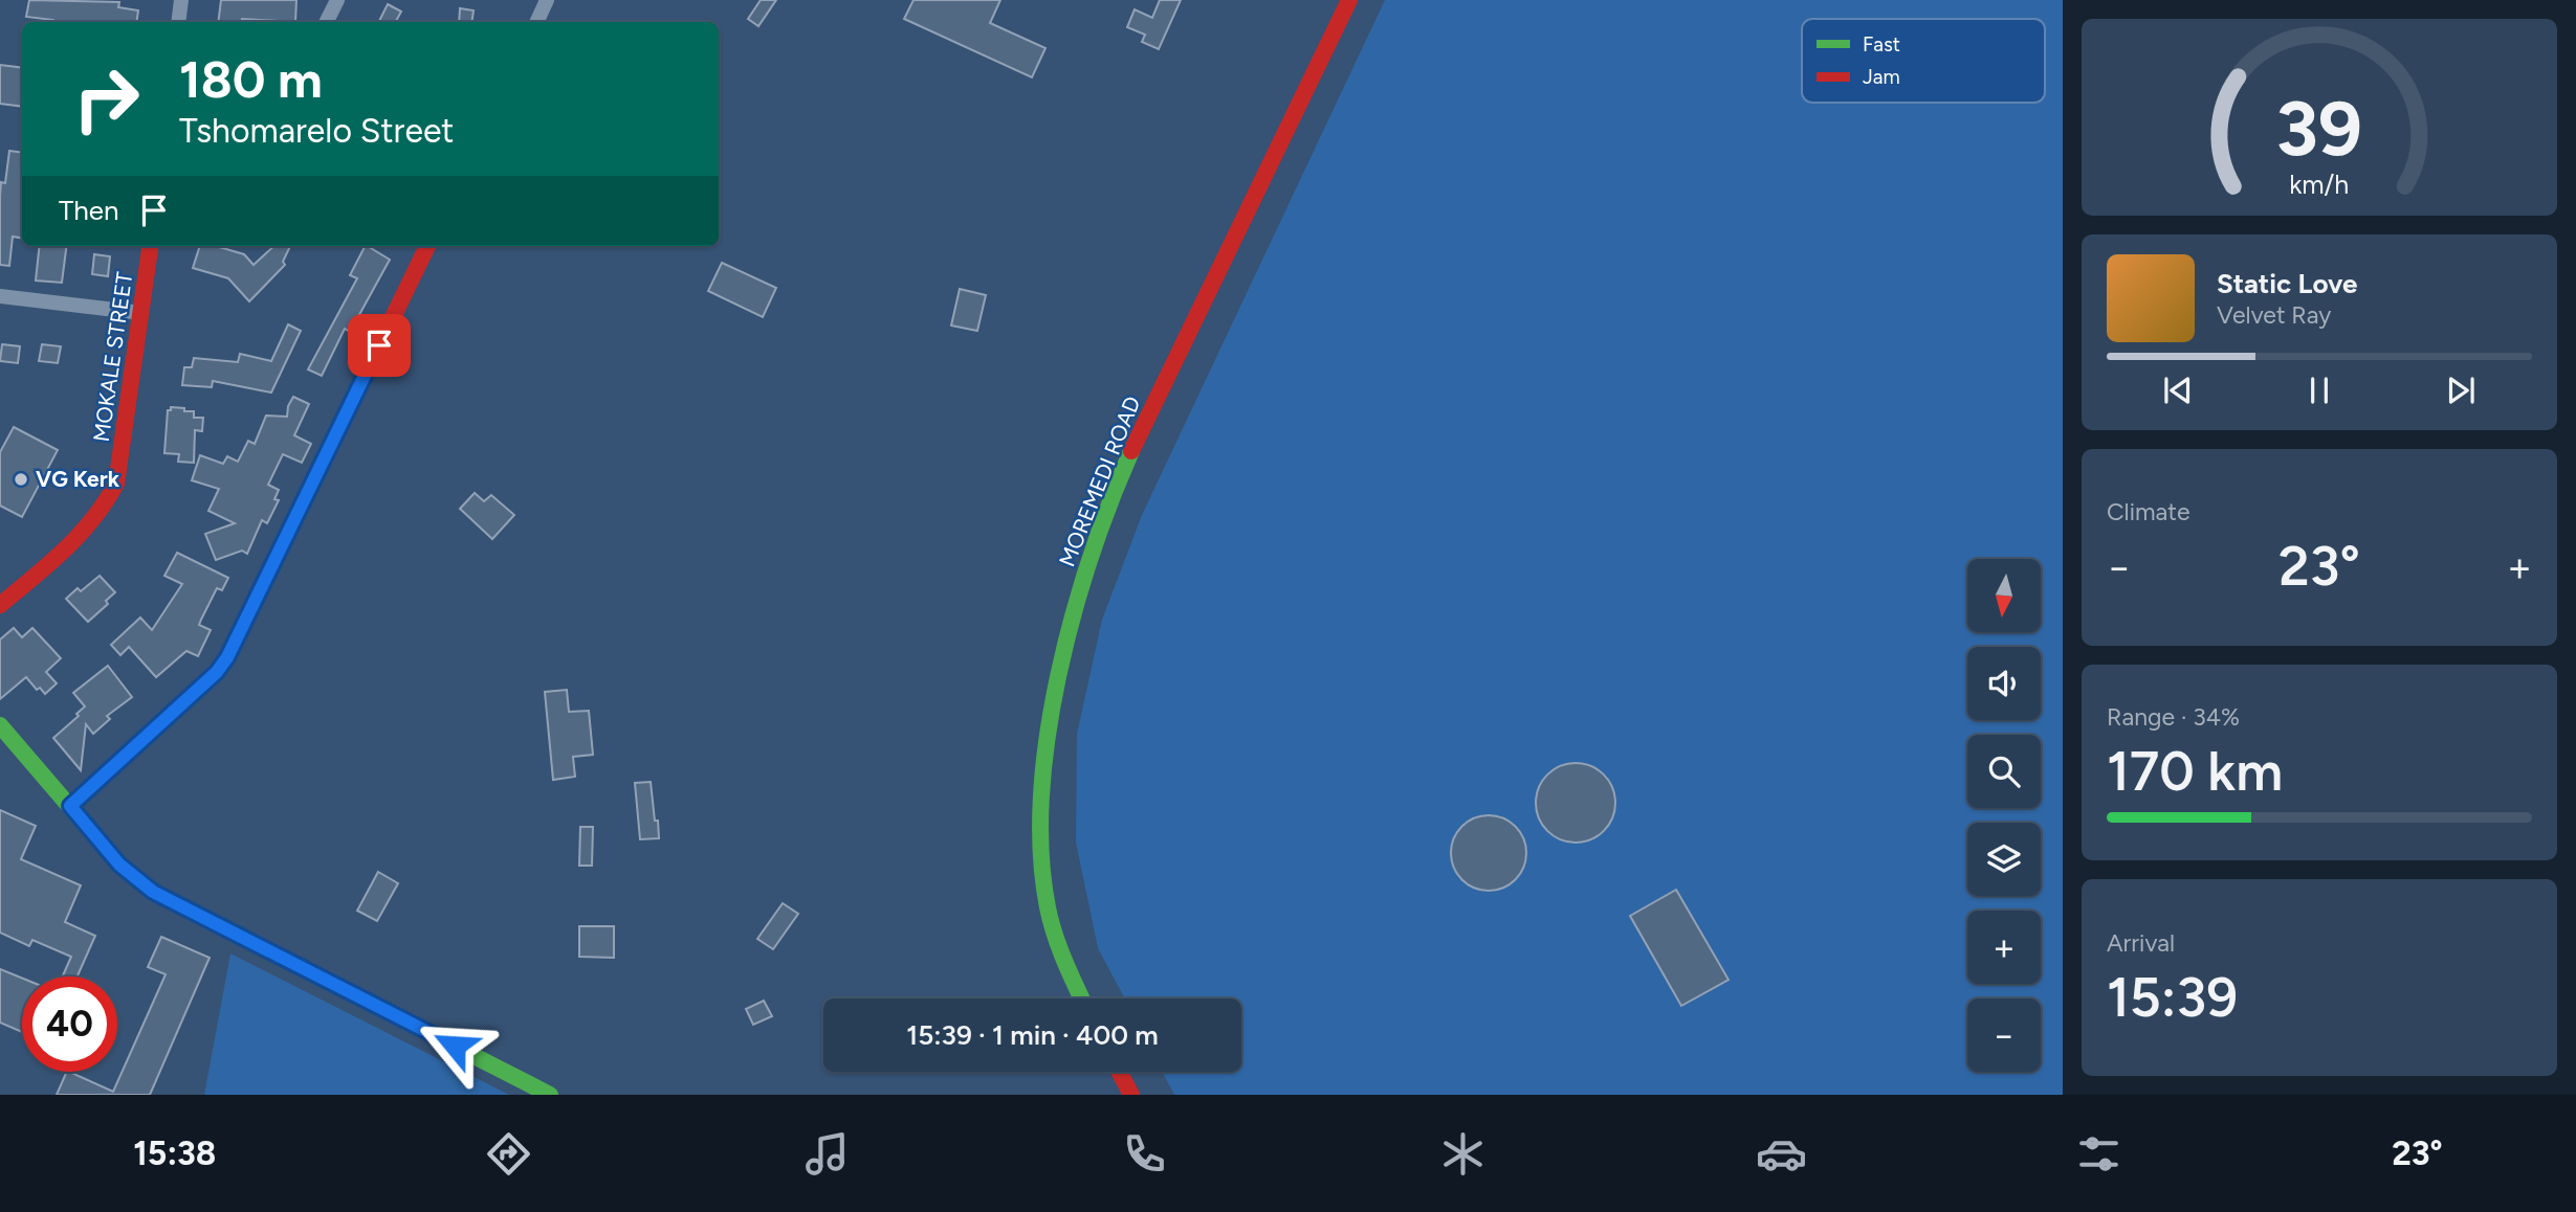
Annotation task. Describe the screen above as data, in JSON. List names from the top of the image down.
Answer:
{
  "streets": {
    "street": ["MOKALE STREET", "MOREMEDI ROAD"]
  },
  "places": ["VG Kerk"],
  "legend": ["Fast", "Jam"],
  "north": "bottom",
  "page": {
    "turn": ["180 m", "Tshomarelo Street"],
    "then": "Then",
    "song": ["Static Love", "Velvet Ray"],
    "tile": [
      "Climate",
      ["Range · 34%", "170 km"],
      ["Arrival", "15:39"]
    ],
    "heat": ["−", "23°", "+"],
    "map_buttons": ["+", "−"],
    "limit": "40",
    "trip": "15:39 · 1 min · 400 m",
    "tabs": ["15:38", "23°"],
    "gauge": ["39", "km/h"]
  }
}
